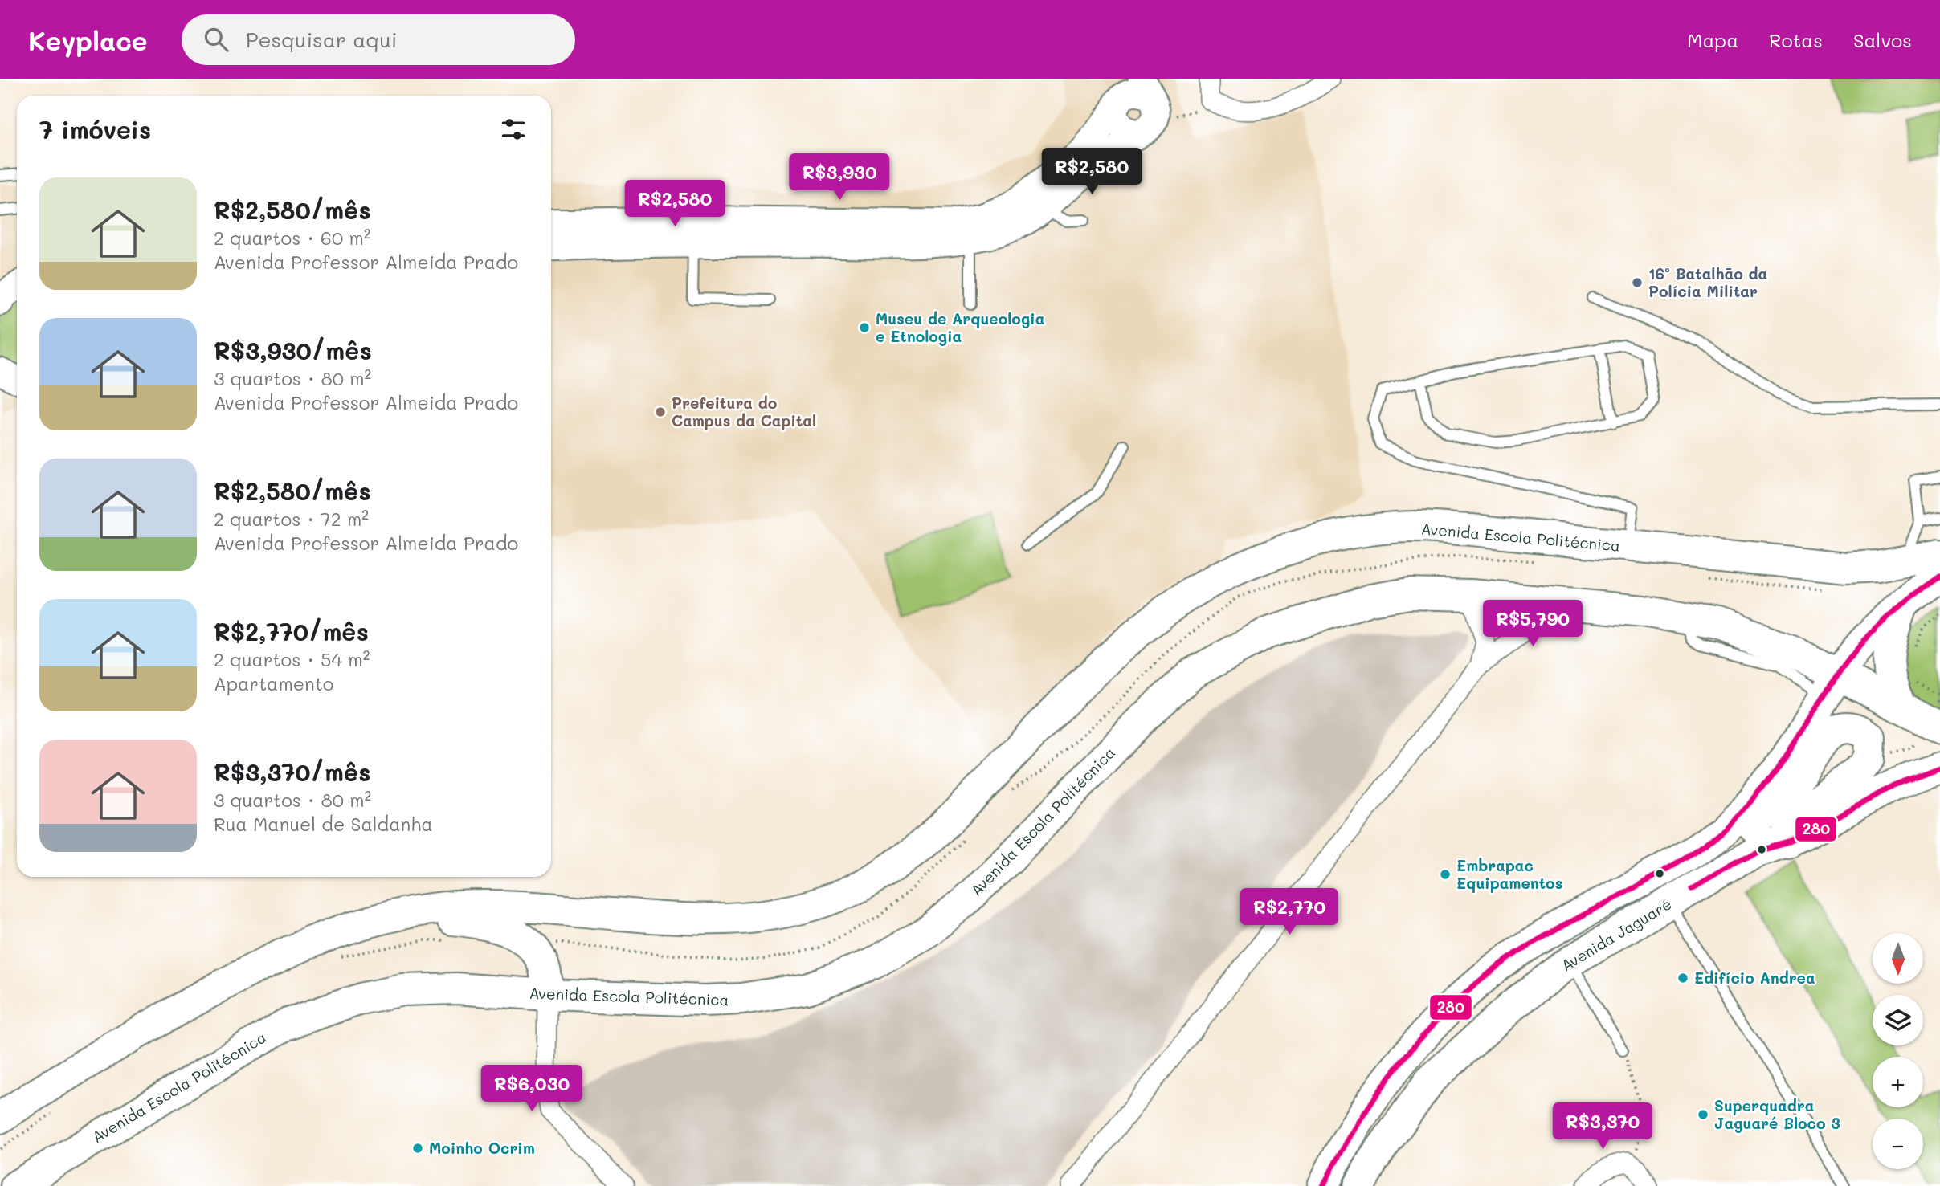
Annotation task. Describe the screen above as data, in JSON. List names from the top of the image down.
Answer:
{
  "streets": {
    "highway": ["Avenida Escola Politécnica", "Avenida Jaguaré"]
  },
  "places": [
    "16º Batalhão da Polícia Militar",
    "Museu de Arqueologia e Etnologia",
    "Prefeitura do Campus da Capital",
    "Embrapac Equipamentos",
    "Edifício Andrea",
    "Superquadra Jaguaré Bloco 3",
    "Moinho Ocrim"
  ],
  "lines": ["transit line 280"],
  "north": "bottom",
  "page": {
    "header": "Keyplace",
    "search": "Pesquisar aqui",
    "nav": ["Mapa", "Rotas", "Salvos"],
    "heading": "7 imóveis",
    "price": [
      "R$2,580",
      "R$3,930",
      "R$2,580",
      "R$5,790",
      "R$2,770",
      "R$6,030",
      "R$3,370"
    ],
    "list": [
      {
        "name": "R$2,580/mês",
        "note": "2 quartos · 60 m² · Avenida Professor Almeida Prado"
      },
      {
        "name": "R$3,930/mês",
        "note": "3 quartos · 80 m² · Avenida Professor Almeida Prado"
      },
      {
        "name": "R$2,580/mês",
        "note": "2 quartos · 72 m² · Avenida Professor Almeida Prado"
      },
      {
        "name": "R$2,770/mês",
        "note": "2 quartos · 54 m² · Apartamento"
      },
      {
        "name": "R$3,370/mês",
        "note": "3 quartos · 80 m² · Rua Manuel de Saldanha"
      }
    ],
    "map_buttons": ["+", "−"]
  }
}
